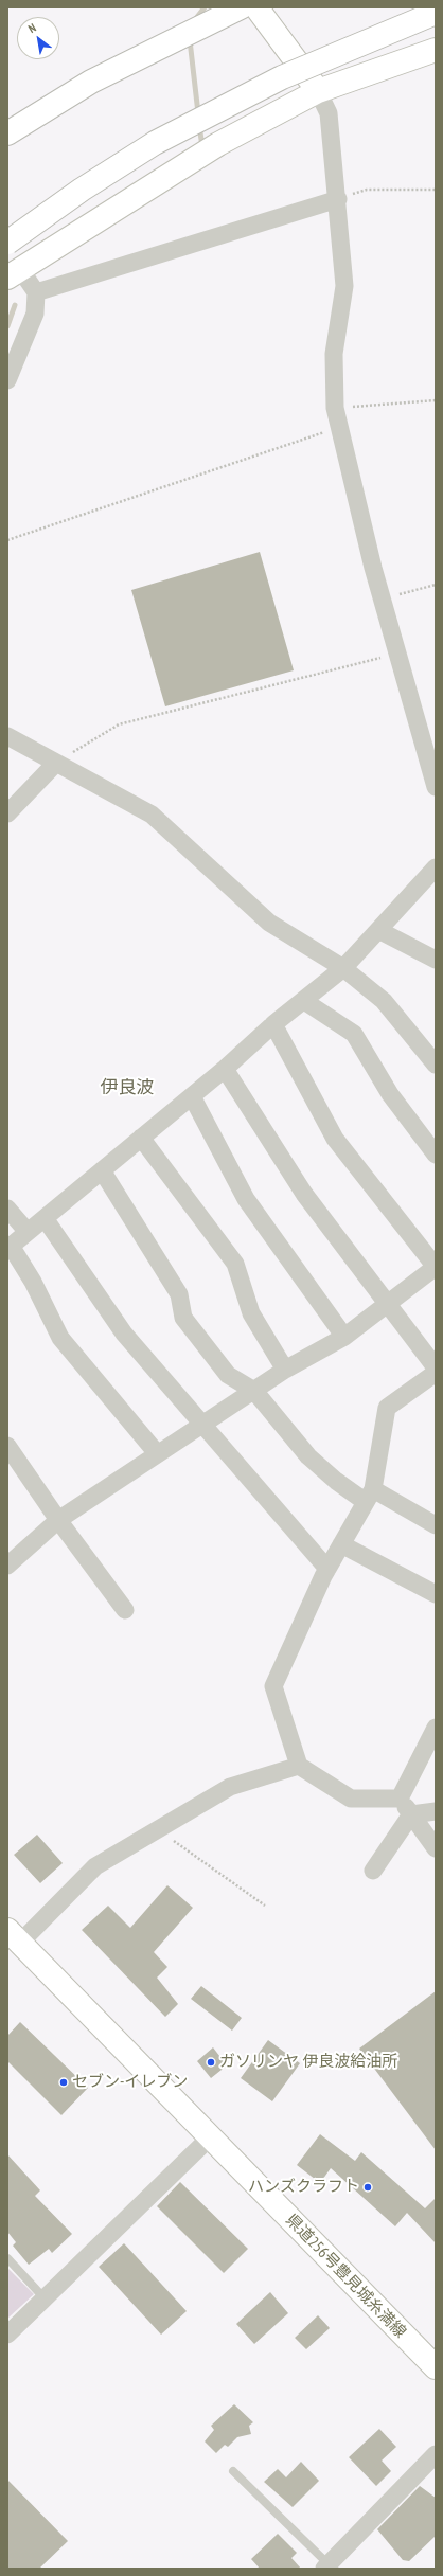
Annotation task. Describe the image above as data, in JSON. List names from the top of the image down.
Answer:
{
  "streets": {
    "main road": ["県道256号豊見城糸満線"]
  },
  "districts": ["伊良波"],
  "places": ["ガソリンヤ 伊良波給油所", "セブン-イレブン", "ハンズクラフト"],
  "north": "top left"
}
